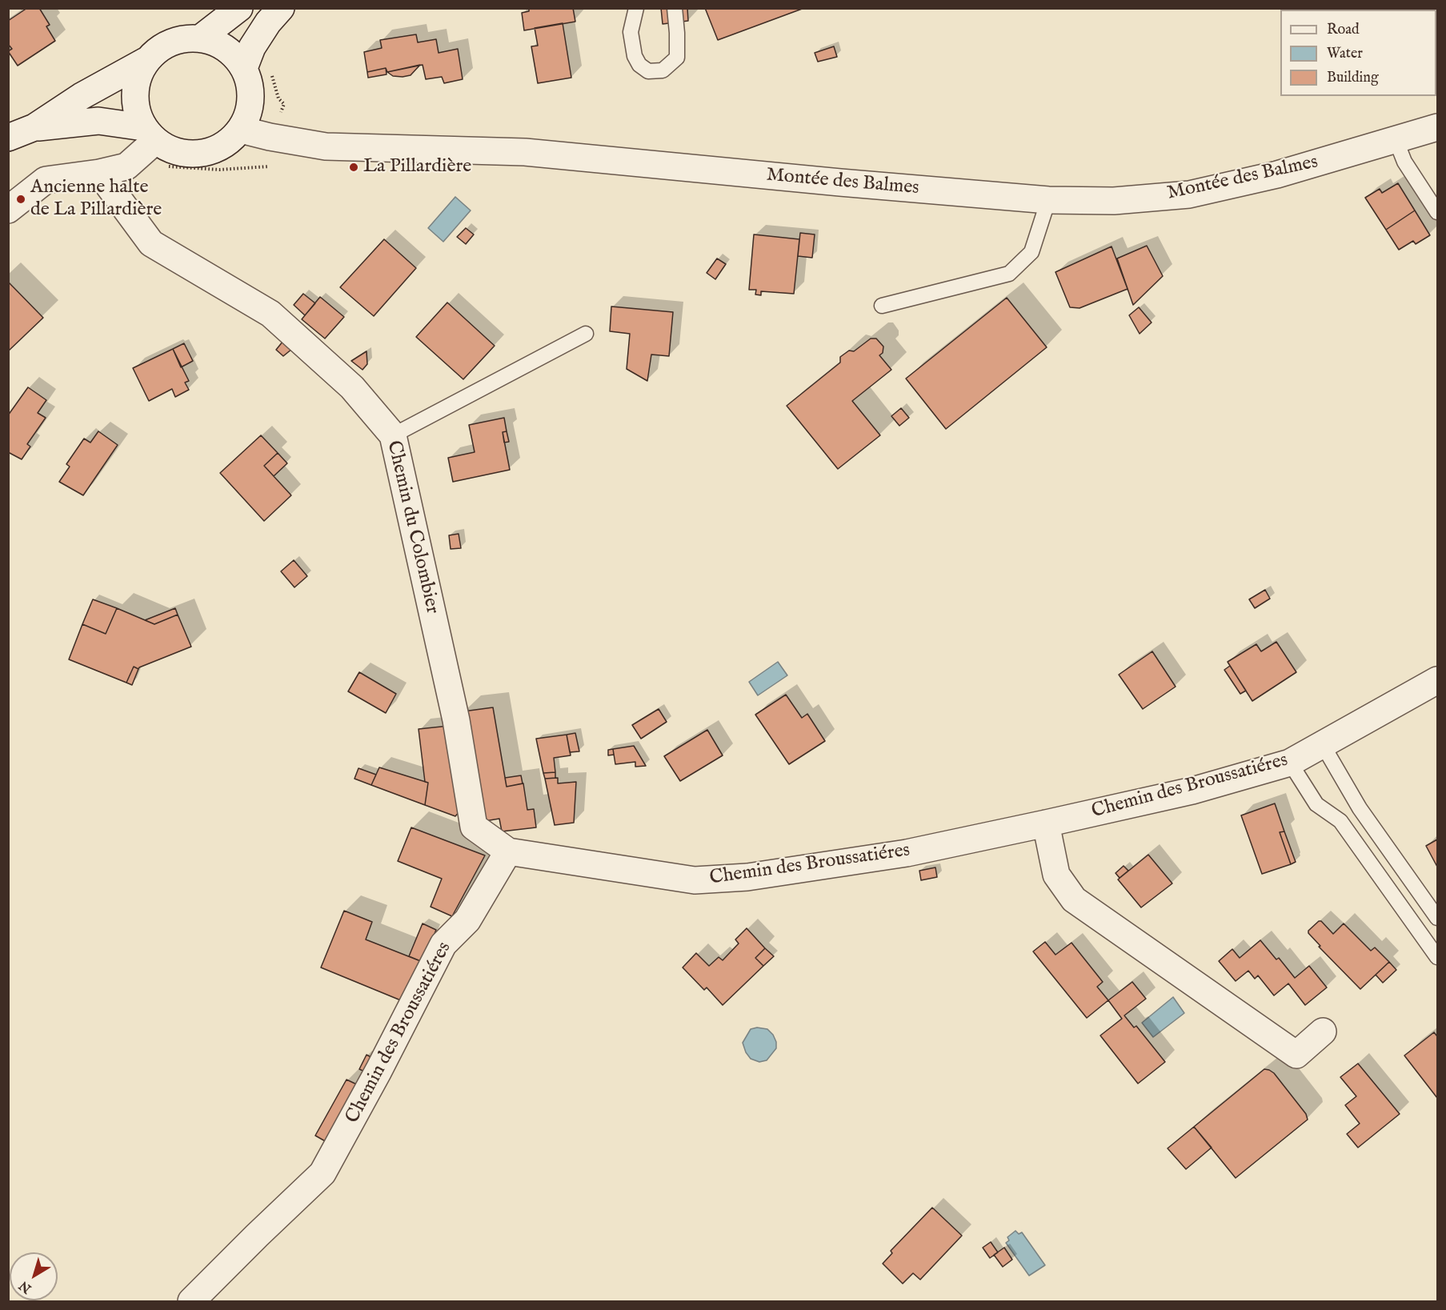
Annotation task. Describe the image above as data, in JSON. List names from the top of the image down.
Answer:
{
  "streets": {
    "street": ["Montée des Balmes", "Chemin du Colombier", "Chemin des Broussatiéres"]
  },
  "crossings": [
    ["Chemin du Colombier", "Chemin des Broussatiéres"]
  ],
  "places": ["La Pillardière", "Ancienne halte de La Pillardière"],
  "legend": ["Road", "Water", "Building"],
  "north": "bottom left"
}
